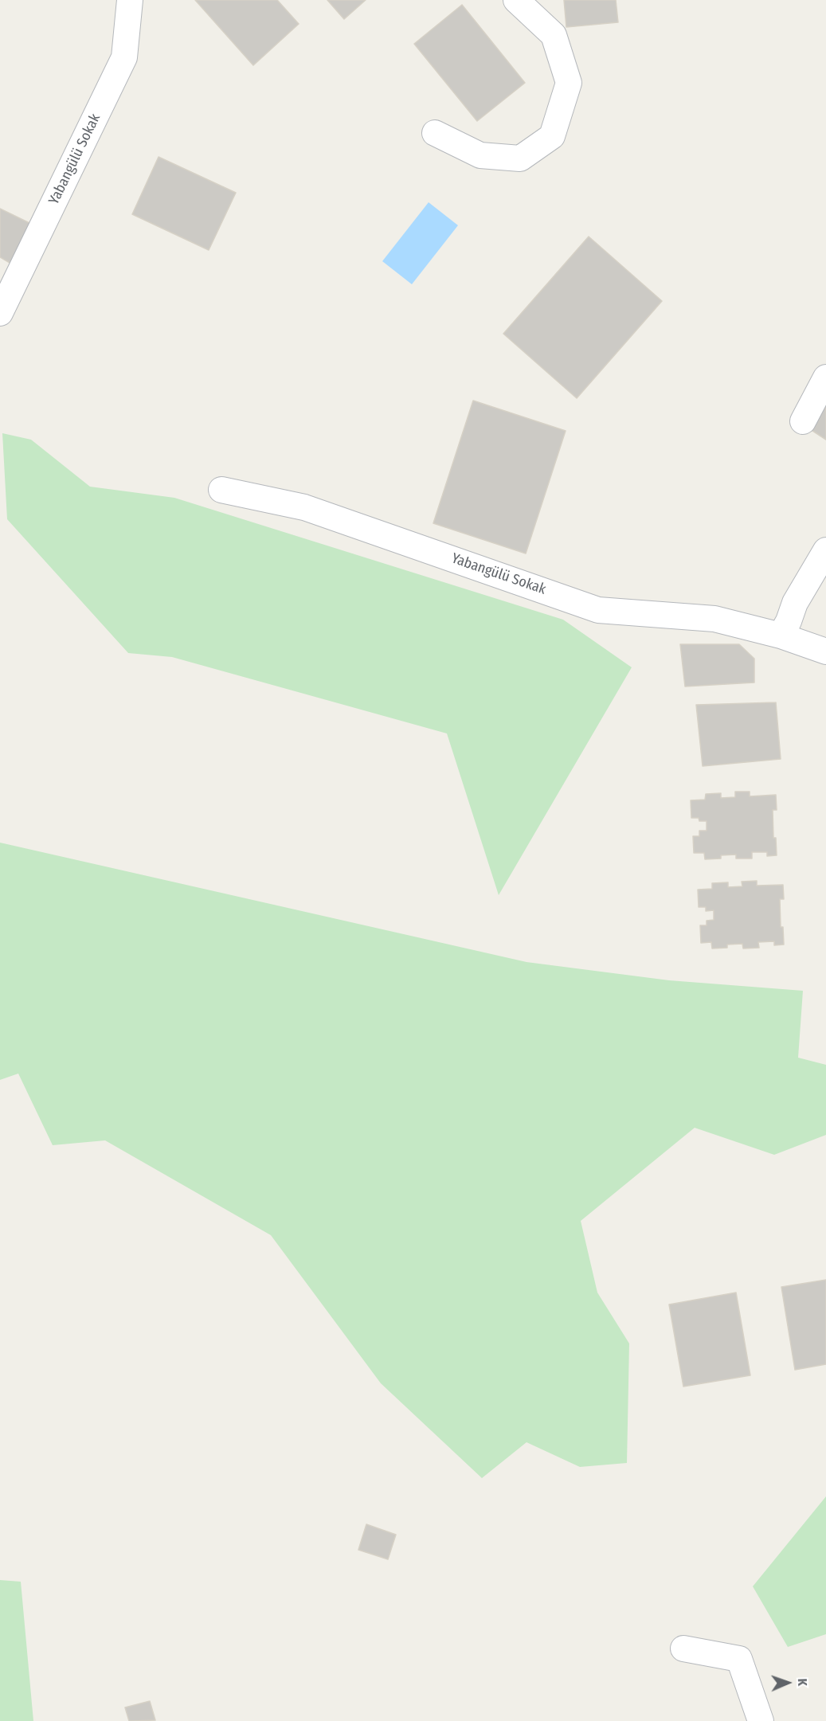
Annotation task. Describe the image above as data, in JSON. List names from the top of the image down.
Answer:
{
  "streets": {
    "street": ["Yabangülü Sokak"]
  },
  "north": "right"
}
